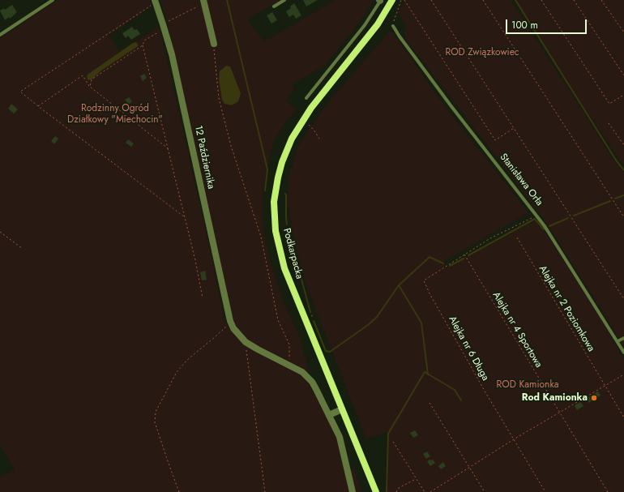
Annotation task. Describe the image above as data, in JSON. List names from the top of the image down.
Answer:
{
  "streets": {
    "main road": ["Podkarpacka"],
    "street": ["12 Października"],
    "lane": ["Stanisława Orła"],
    "path": ["Alejka nr 2 Poziomkowa", "Alejka nr 4 Sportowa", "Alejka nr 6 Długa"]
  },
  "crossings": [
    ["Alejka nr 4 Sportowa", "Alejka nr 6 Długa"]
  ],
  "parks": ["ROD Związkowiec", "Rodzinny Ogród Działkowy \"Miechocin\"", "ROD Kamionka"],
  "places": ["Rod Kamionka"],
  "scale_bar": "100 m"
}
